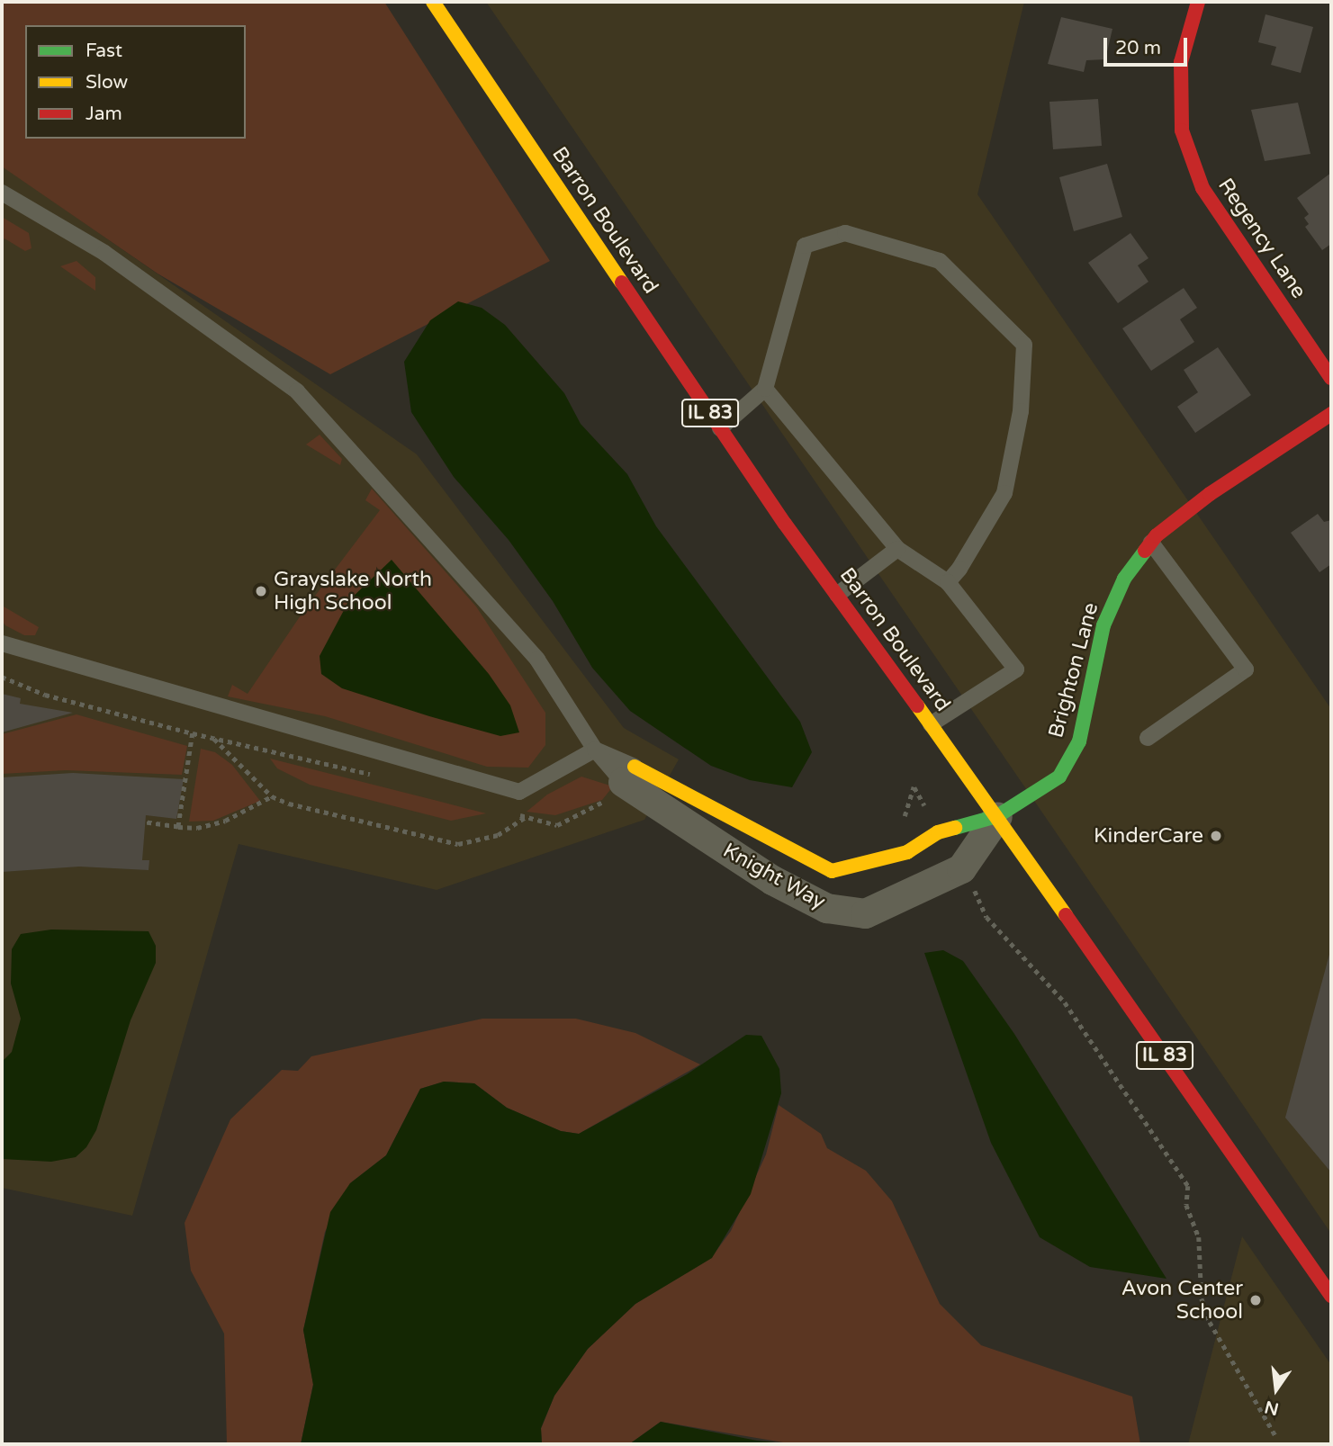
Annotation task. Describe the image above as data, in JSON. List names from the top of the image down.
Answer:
{
  "streets": {
    "main road": [
      "Barron Boulevard",
      "Regency Lane",
      "IL 83",
      "Brighton Lane",
      "Knight Way"
    ]
  },
  "crossings": [
    ["Barron Boulevard", "Brighton Lane"],
    ["Barron Boulevard", "Knight Way"],
    ["Brighton Lane", "Knight Way"]
  ],
  "places": ["Grayslake North High School", "KinderCare", "Avon Center School"],
  "legend": ["Fast", "Slow", "Jam"],
  "scale_bar": "20 m",
  "north": "bottom"
}
